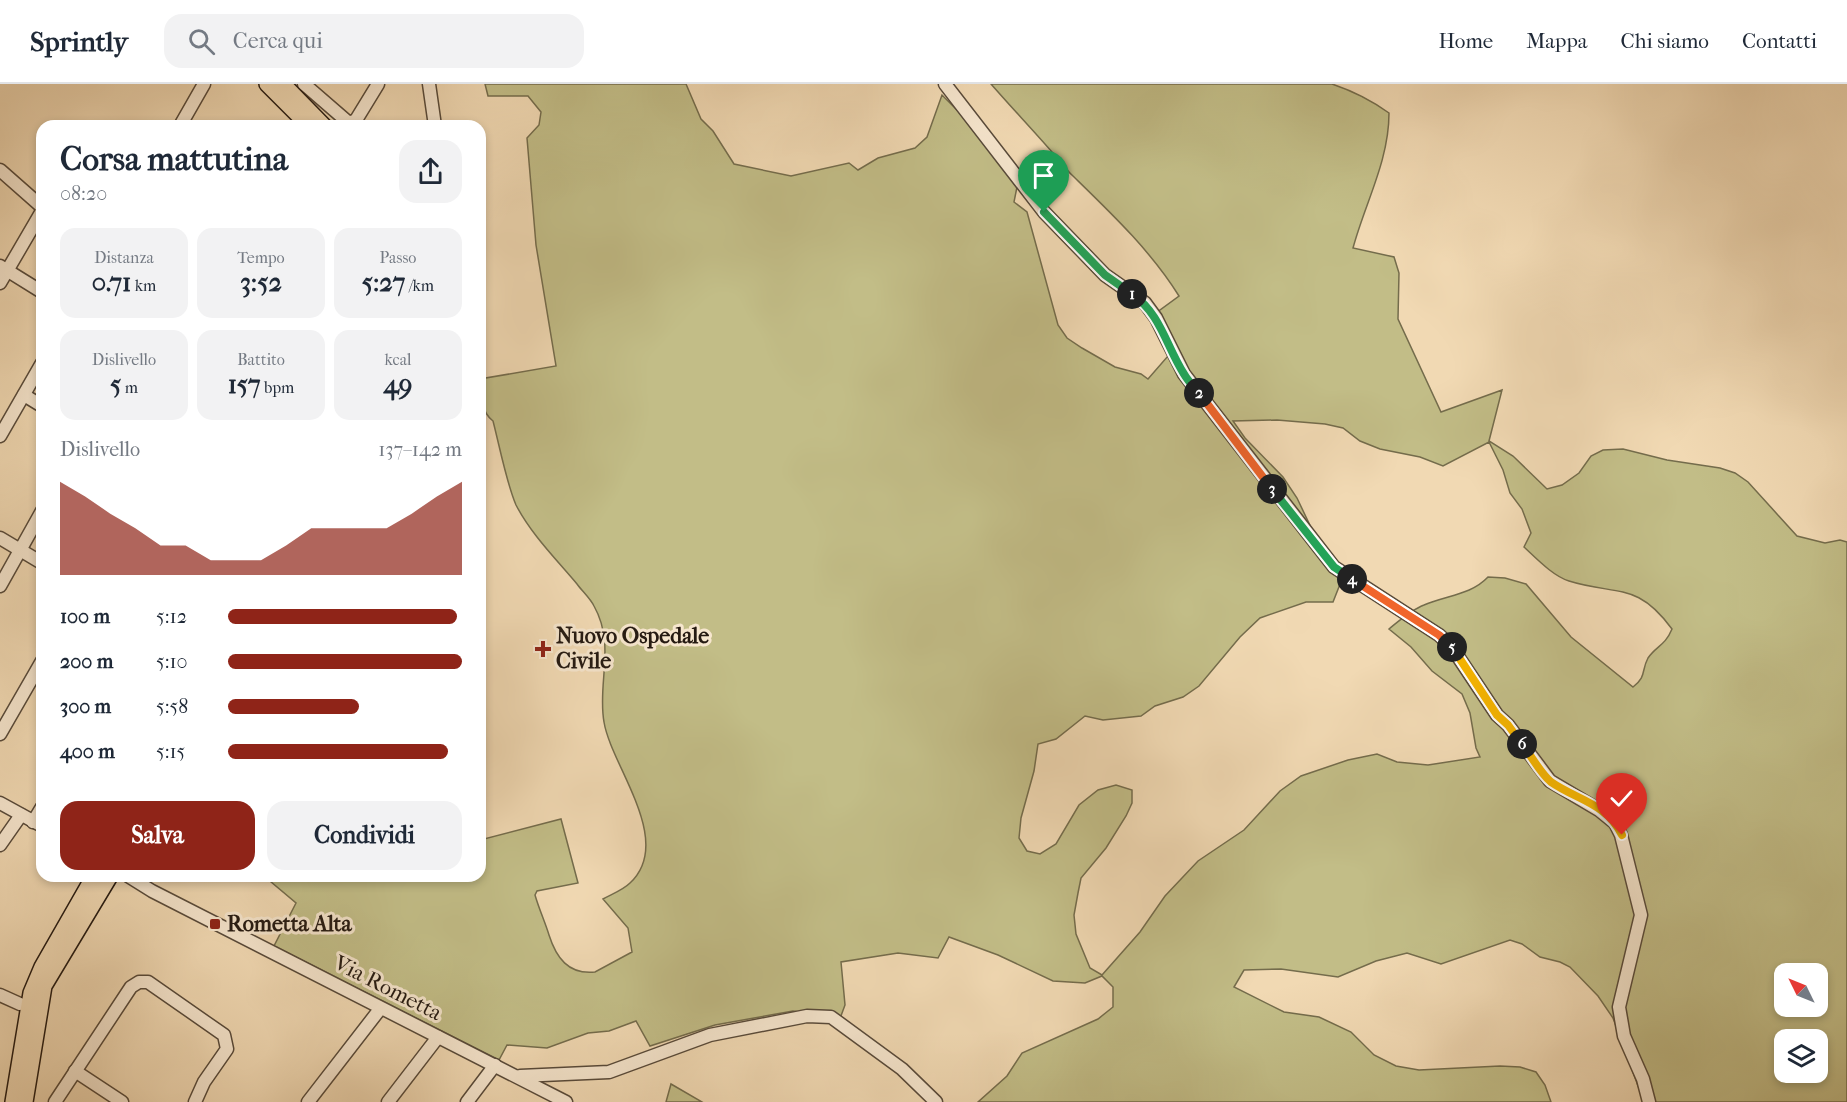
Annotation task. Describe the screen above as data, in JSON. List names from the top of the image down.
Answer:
{
  "streets": {
    "street": ["Via Rometta"]
  },
  "places": {
    "health": ["Nuovo Ospedale Civile"],
    "transit": ["Rometta Alta"]
  },
  "north": "top left",
  "page": {
    "header": "Sprintly",
    "search": "Cerca qui",
    "nav": [
      "Home",
      "Mappa",
      "Chi siamo",
      "Contatti"
    ],
    "heading": ["Corsa mattutina", "08:20"],
    "stats": [
      ["Distanza", "0.71 km"],
      ["Tempo", "3:52"],
      ["Passo", "5:27 /km"],
      ["Dislivello", "5 m"],
      ["Battito", "157 bpm"],
      ["kcal", "49"]
    ],
    "pins": [
      "1",
      "2",
      "3",
      "4",
      "5",
      "6"
    ],
    "chart": ["Dislivello", "137–142 m"],
    "list": [
      {
        "name": "100 m",
        "note": "5:12"
      },
      {
        "name": "200 m",
        "note": "5:10"
      },
      {
        "name": "300 m",
        "note": "5:58"
      },
      {
        "name": "400 m",
        "note": "5:15"
      }
    ],
    "buttons": ["Salva", "Condividi"]
  }
}
